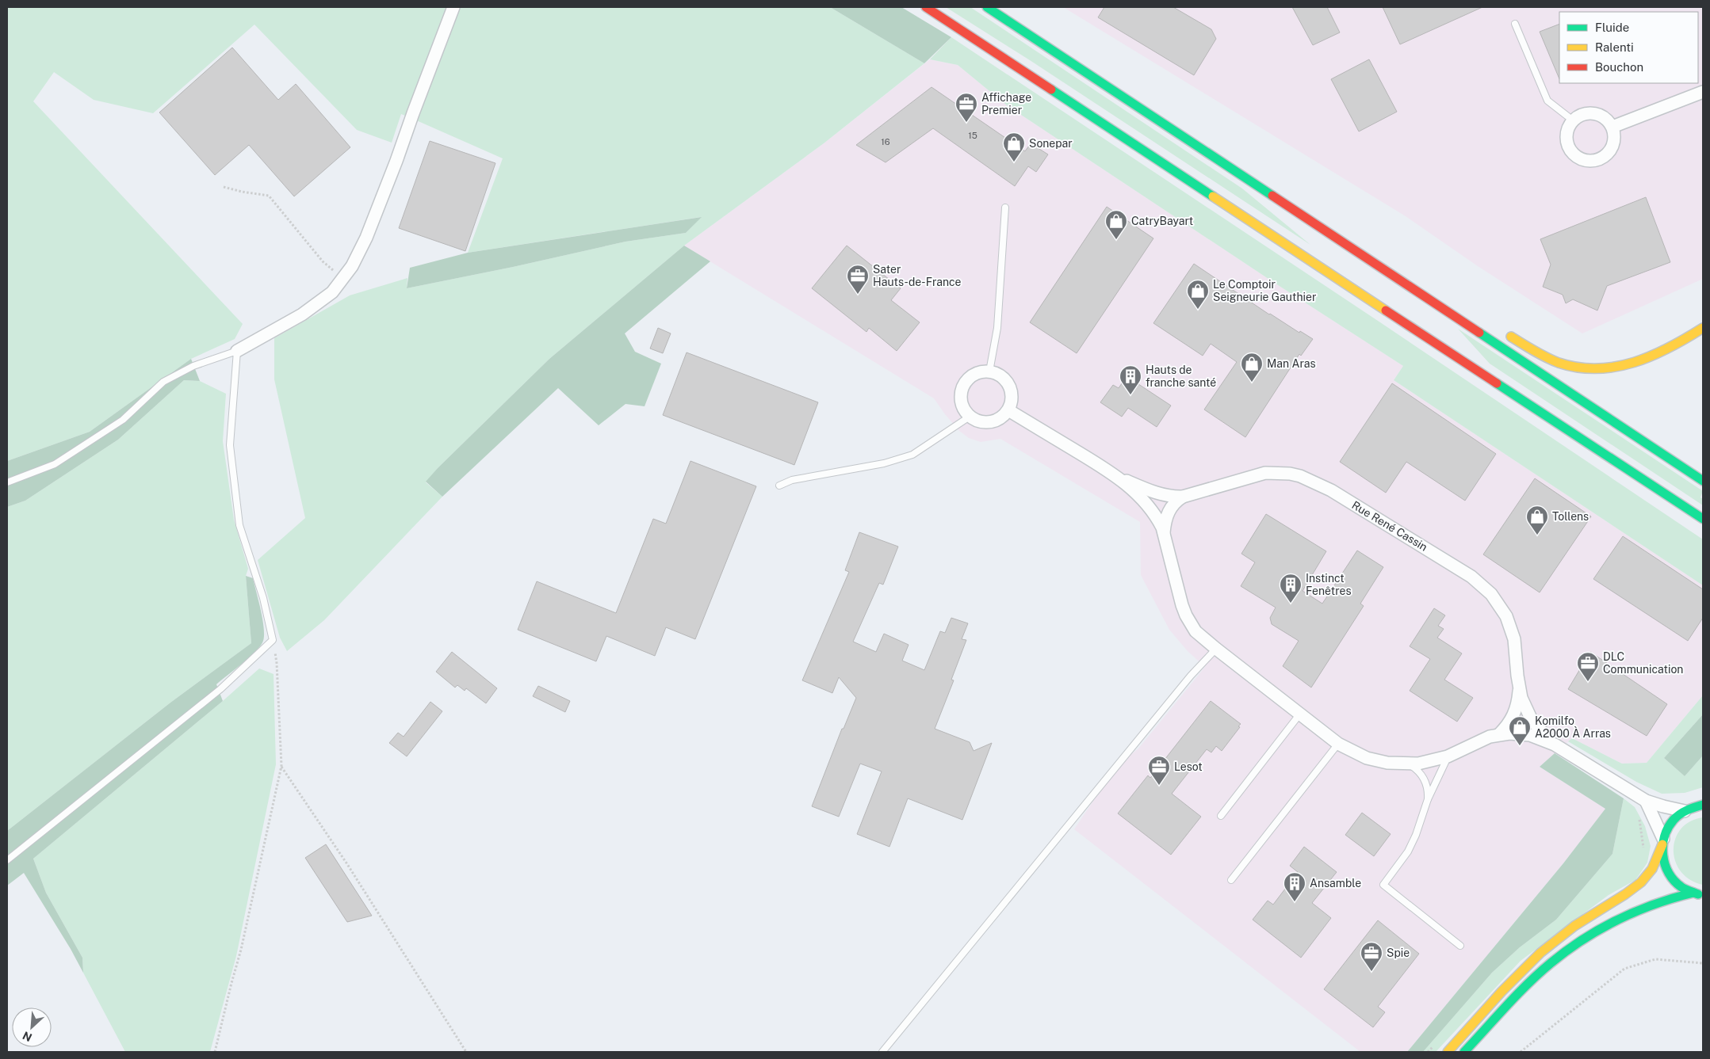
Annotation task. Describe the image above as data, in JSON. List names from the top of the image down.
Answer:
{
  "streets": {
    "street": ["Rue René Cassin"]
  },
  "places": {
    "office": [
      "Affichage Premier",
      "Sater Hauts-de-France",
      "DLC Communication",
      "Lesot",
      "Spie"
    ],
    "shop": [
      "Sonepar",
      "CatryBayart",
      "Le Comptoir Seigneurie Gauthier",
      "Man Aras",
      "Tollens",
      "Komilfo A2000 À Arras"
    ],
    "building": ["Hauts de franche santé", "Instinct Fenêtres", "Ansamble"]
  },
  "house_numbers": ["15", "16"],
  "legend": ["Fluide", "Ralenti", "Bouchon"],
  "north": "bottom left"
}
